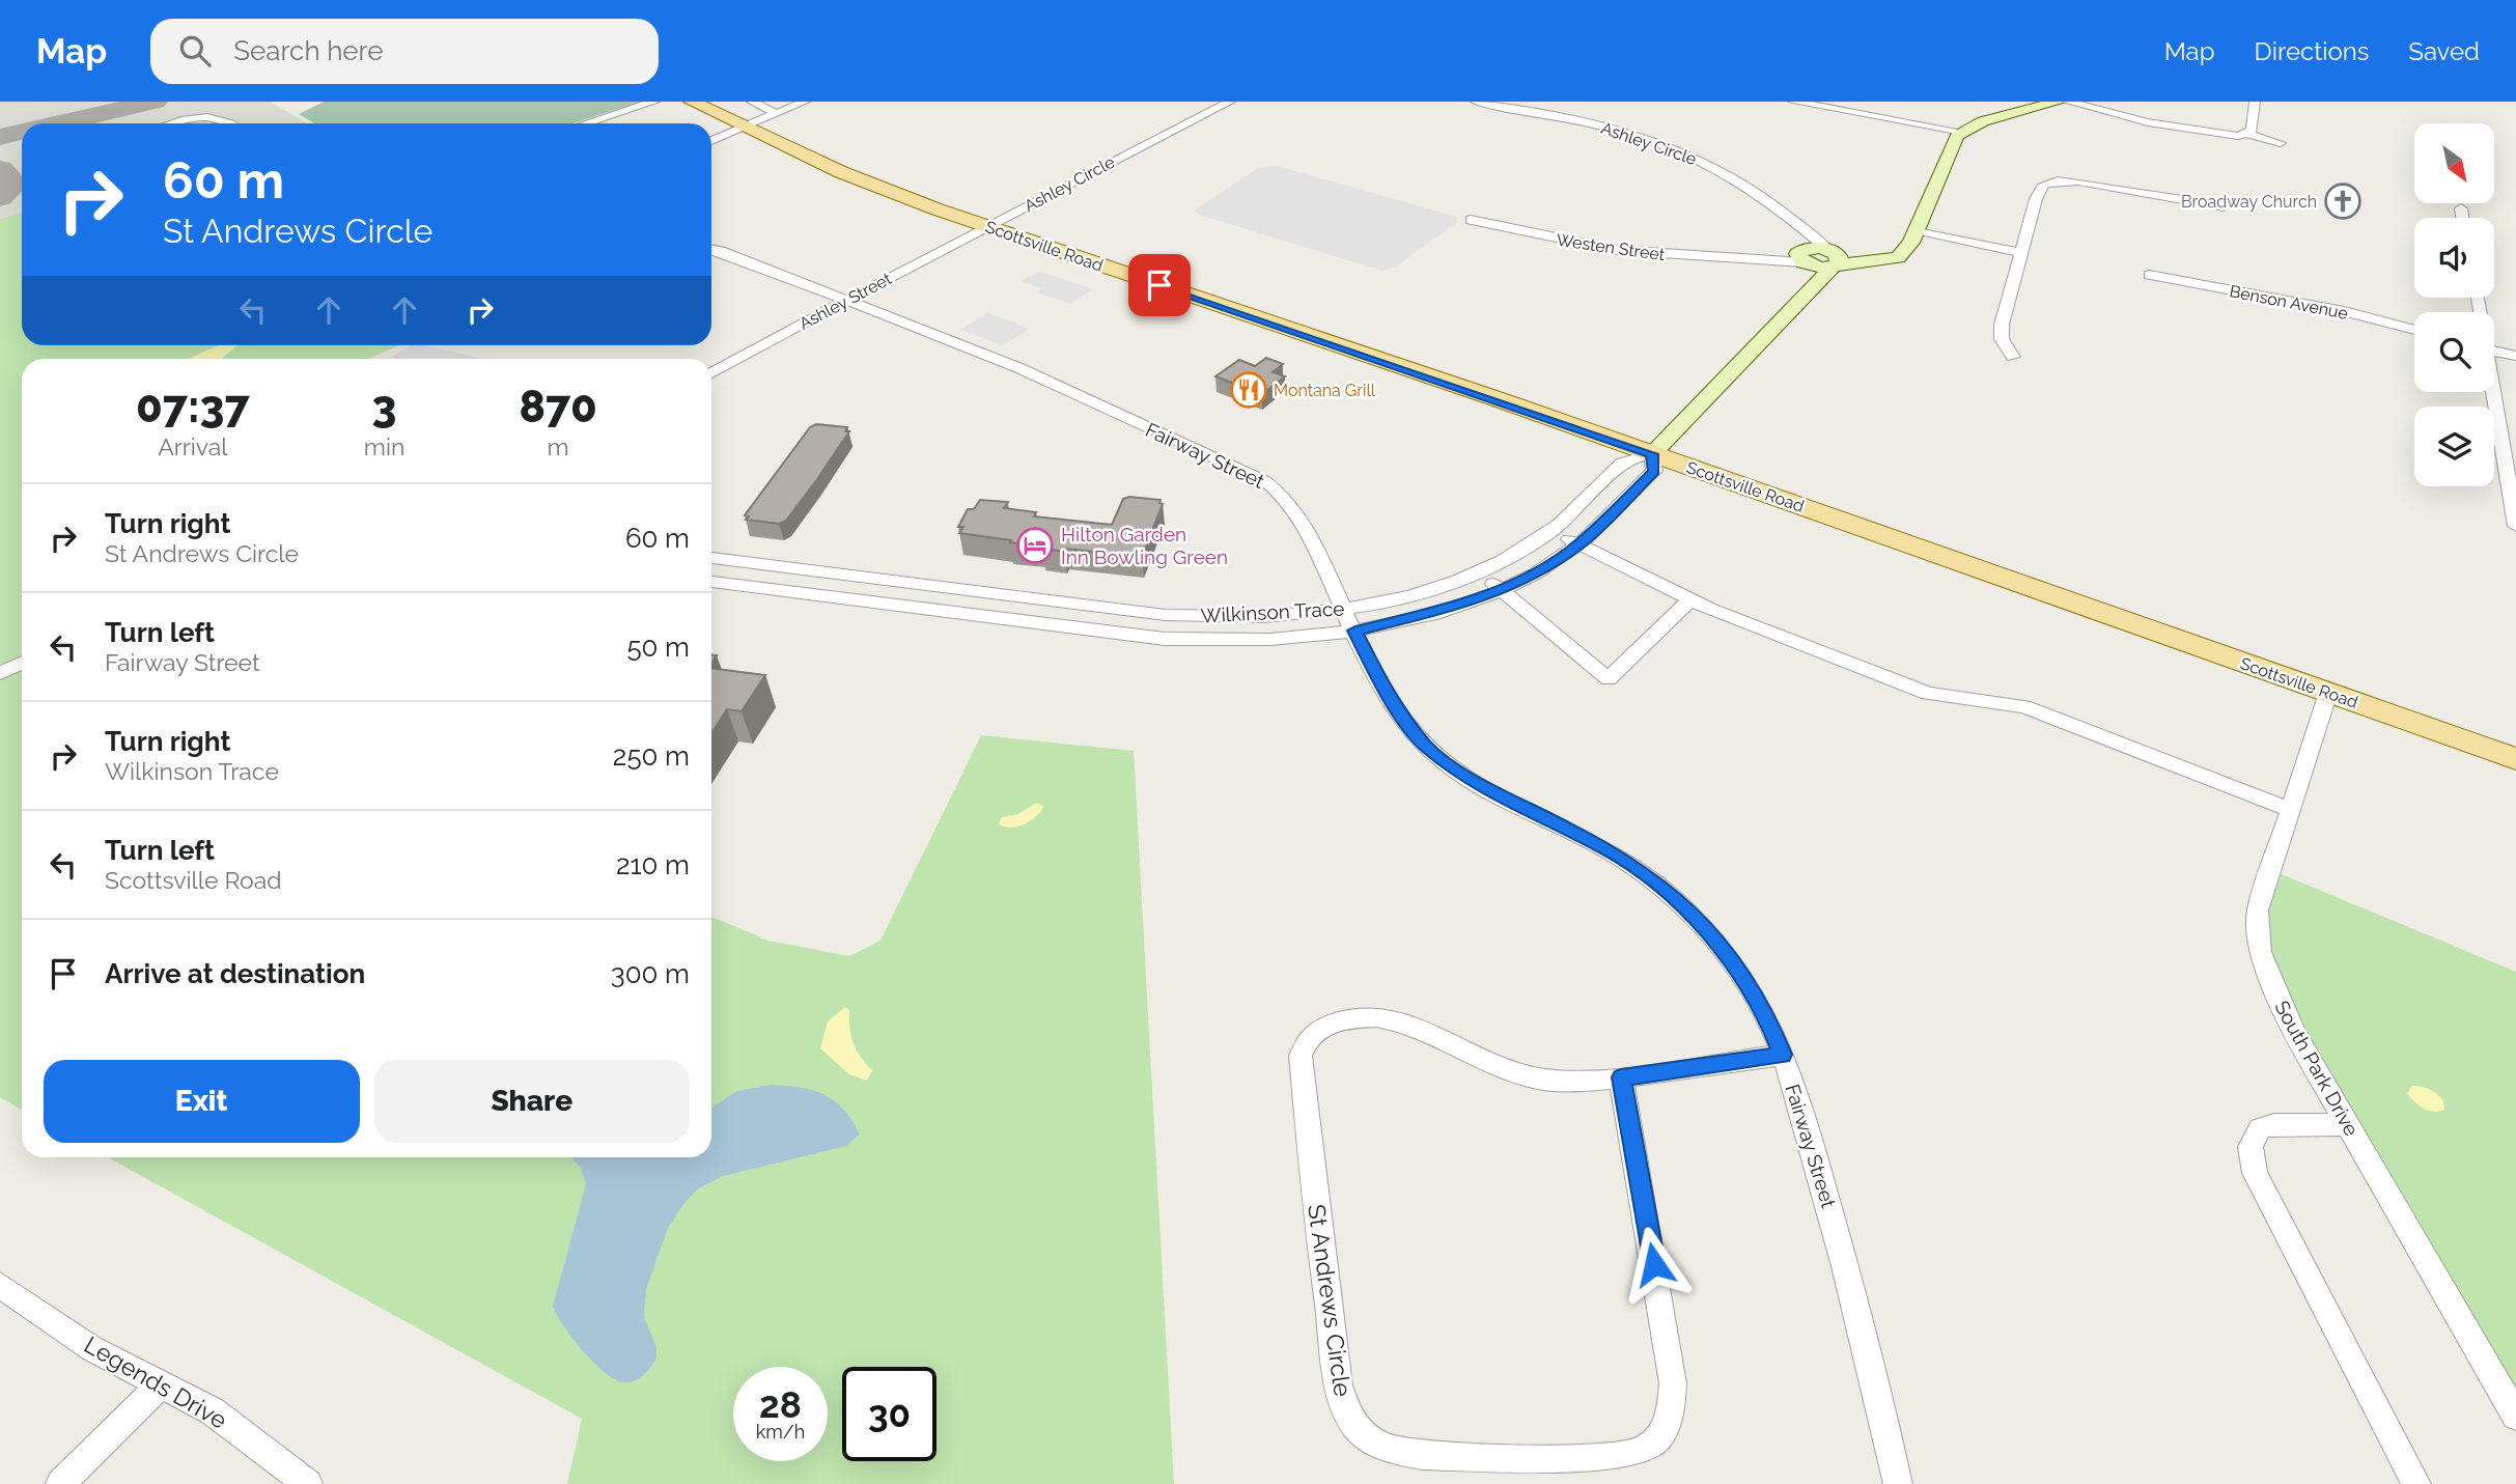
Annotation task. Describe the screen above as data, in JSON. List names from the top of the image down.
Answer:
{
  "streets": {
    "main road": ["Scottsville Road"],
    "street": [
      "Ashley Circle",
      "Westen Street",
      "Ashley Street",
      "Benson Avenue",
      "Fairway Street",
      "Wilkinson Trace",
      "South Park Drive",
      "St Andrews Circle",
      "Legends Drive"
    ]
  },
  "crossings": [
    ["Ashley Circle", "Scottsville Road"],
    ["Ashley Circle", "Ashley Street"],
    ["Scottsville Road", "Ashley Street"],
    ["Scottsville Road", "Wilkinson Trace"],
    ["Scottsville Road", "South Park Drive"],
    ["Ashley Street", "Fairway Street"],
    ["Fairway Street", "Wilkinson Trace"],
    ["Fairway Street", "St Andrews Circle"]
  ],
  "places": {
    "church": ["Broadway Church"],
    "restaurant": ["Montana Grill"],
    "hotel": ["Hilton Garden Inn Bowling Green"]
  },
  "north": "bottom right",
  "page": {
    "header": "Map",
    "search": "Search here",
    "nav": ["Map", "Directions", "Saved"],
    "turn": ["60 m", "St Andrews Circle"],
    "eta": [
      "07:37",
      "Arrival",
      "3",
      "min",
      "870",
      "m"
    ],
    "list": [
      {
        "name": "Turn right",
        "note": "St Andrews Circle",
        "value": "60 m"
      },
      {
        "name": "Turn left",
        "note": "Fairway Street",
        "value": "50 m"
      },
      {
        "name": "Turn right",
        "note": "Wilkinson Trace",
        "value": "250 m"
      },
      {
        "name": "Turn left",
        "note": "Scottsville Road",
        "value": "210 m"
      },
      {
        "name": "Arrive at destination",
        "value": "300 m"
      }
    ],
    "buttons": ["Exit", "Share"],
    "speed": "28 km/h",
    "limit": "30"
  }
}
